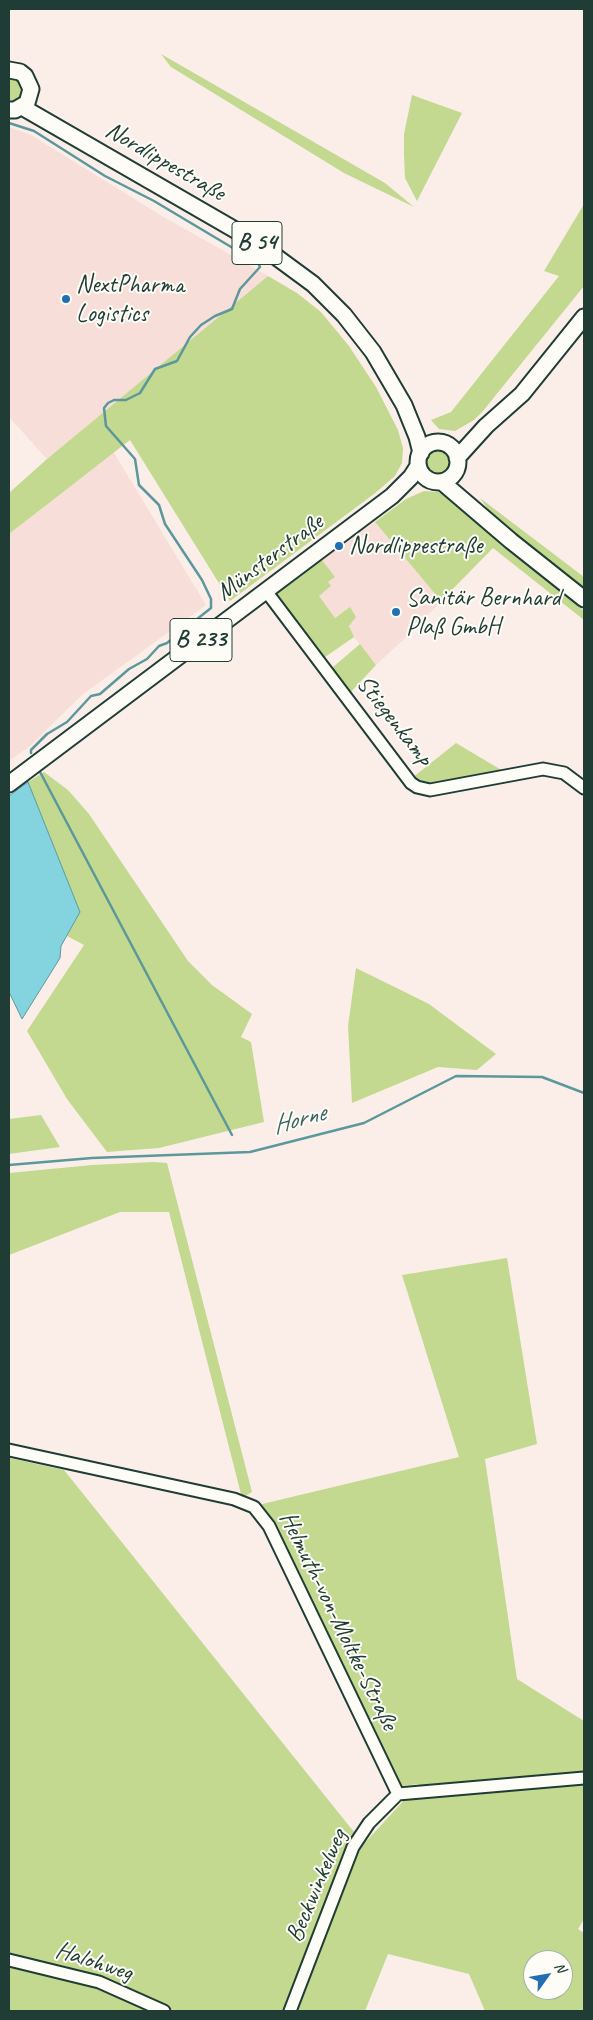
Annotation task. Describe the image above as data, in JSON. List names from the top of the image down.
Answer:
{
  "streets": {
    "main road": [
      "Nordlippestraße",
      "B 54",
      "Münsterstraße",
      "B 233"
    ],
    "street": [
      "Stiegenkamp",
      "Helmuth-von-Moltke-Straße",
      "Beckwinkelweg",
      "Halohweg"
    ]
  },
  "crossings": [
    ["Nordlippestraße", "Münsterstraße"],
    ["Münsterstraße", "Stiegenkamp"],
    ["Helmuth-von-Moltke-Straße", "Beckwinkelweg"]
  ],
  "water": ["Horne"],
  "places": ["NextPharma Logistics", "Nordlippestraße", "Sanitär Bernhard Plaß GmbH"],
  "north": "top right"
}
